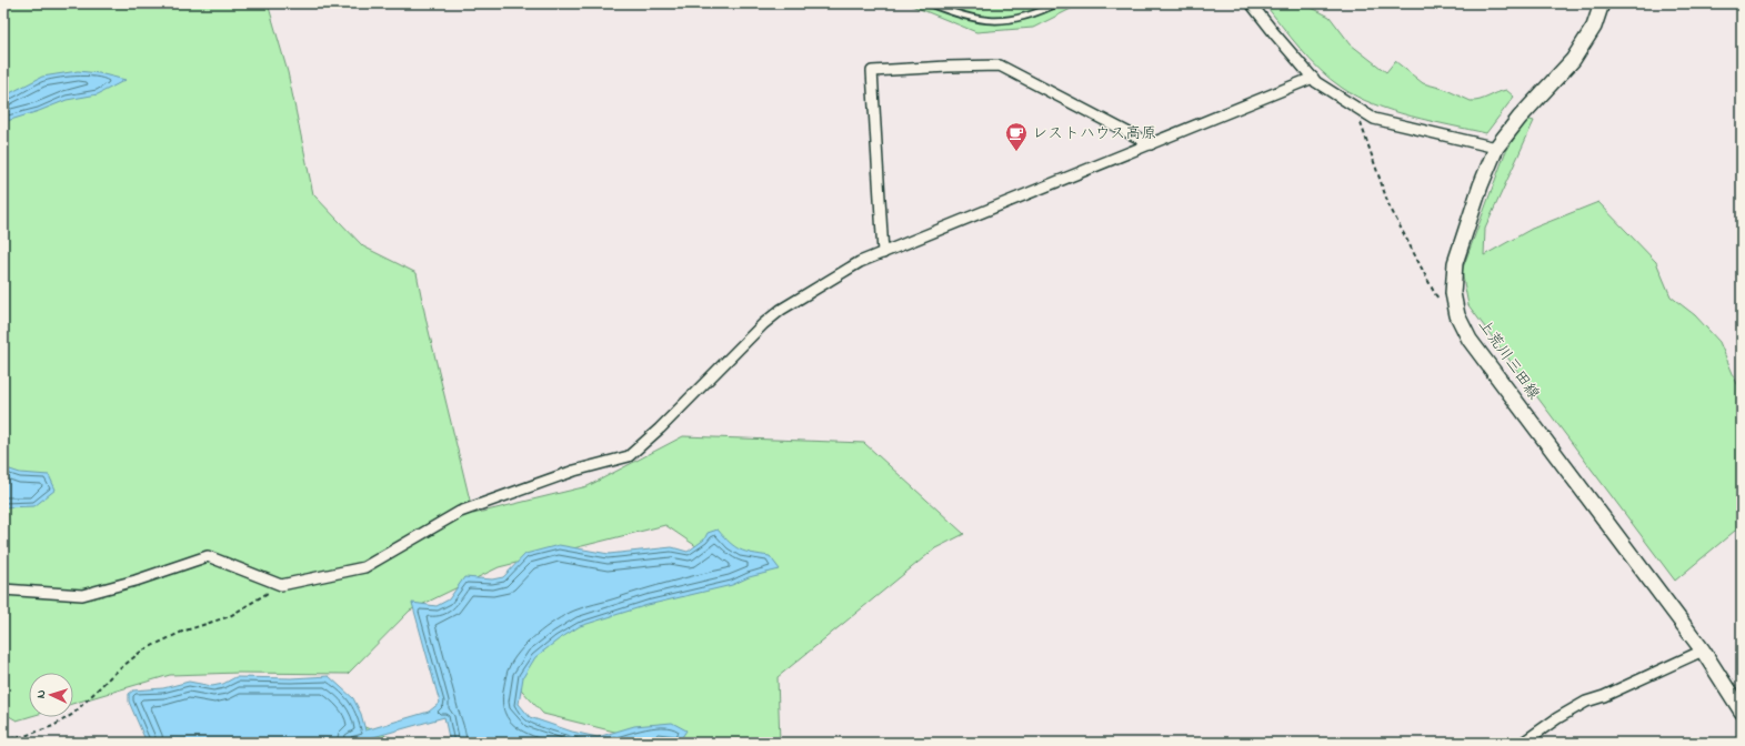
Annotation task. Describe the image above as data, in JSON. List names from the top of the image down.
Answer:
{
  "streets": {
    "main road": ["上荒川三田線"]
  },
  "places": {
    "cafe": ["レストハウス高原"]
  },
  "north": "left"
}
